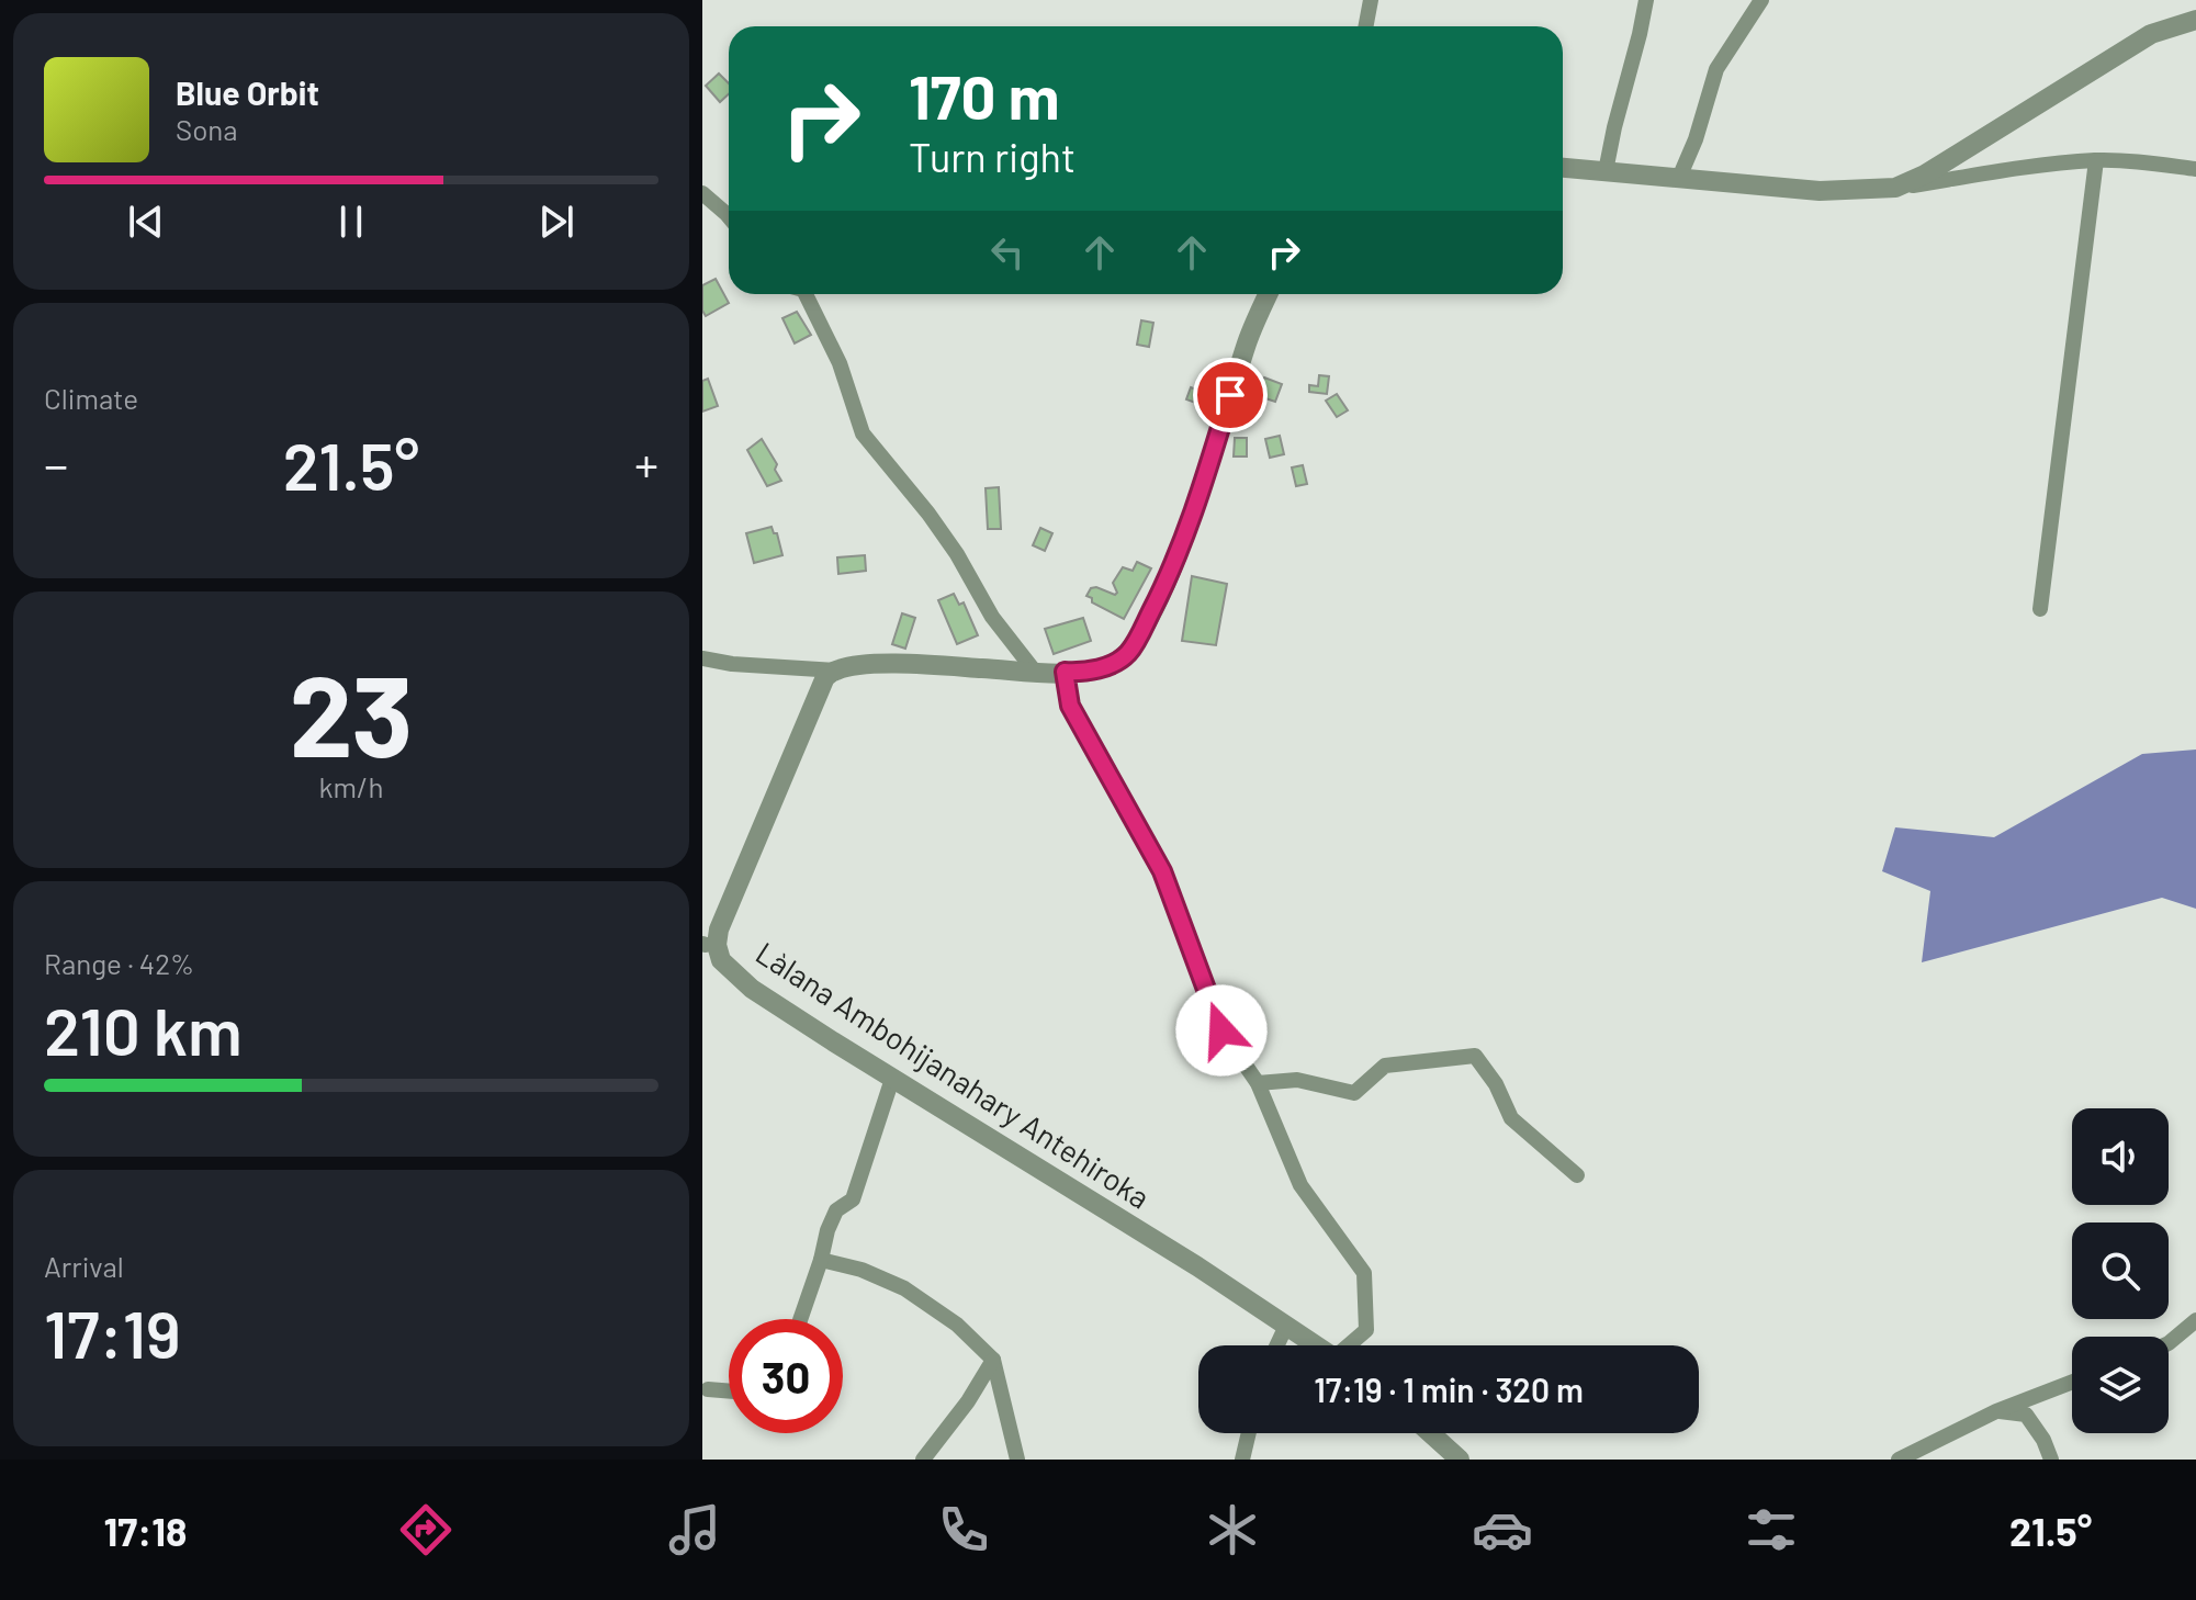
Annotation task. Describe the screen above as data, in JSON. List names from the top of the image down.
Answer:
{
  "streets": {
    "street": ["Làlana Ambohijanahary Antehiroka"]
  },
  "page": {
    "turn": ["170 m", "Turn right"],
    "song": ["Blue Orbit", "Sona"],
    "tile": [
      "Climate",
      ["23", "km/h"],
      ["Range · 42%", "210 km"],
      ["Arrival", "17:19"]
    ],
    "heat": ["−", "21.5°", "+"],
    "limit": "30",
    "trip": "17:19 · 1 min · 320 m",
    "tabs": ["17:18", "21.5°"]
  }
}
